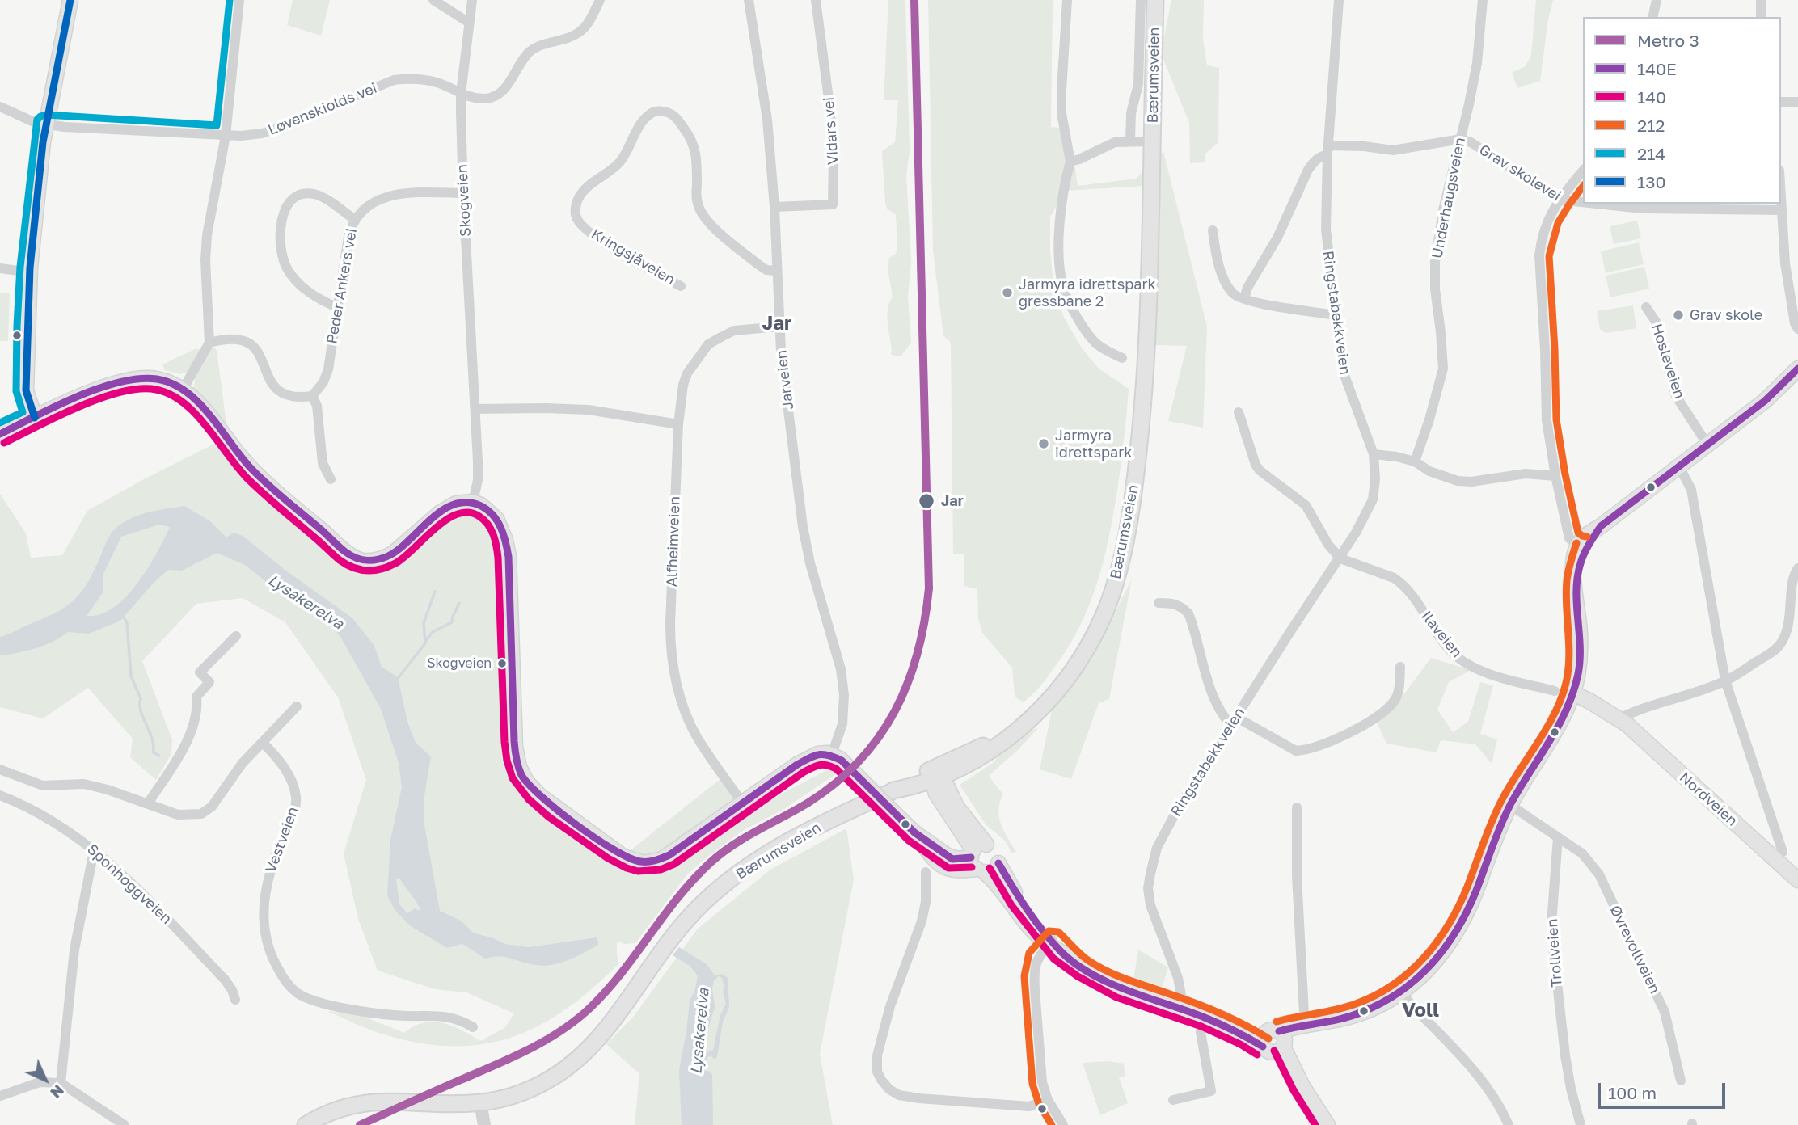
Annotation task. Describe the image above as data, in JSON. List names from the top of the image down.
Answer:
{
  "streets": {
    "main road": ["Bærumsveien", "Nordveien"],
    "street": [
      "Løvenskiolds vei",
      "Vidars vei",
      "Grav skolevei",
      "Underhaugsveien",
      "Skogveien",
      "Kringsjåveien",
      "Peder Ankers vei",
      "Ringstabekkveien",
      "Hosleveien",
      "Jarveien",
      "Alfheimveien",
      "Ilaveien",
      "Vestveien",
      "Sponhoggveien",
      "Øvrevollveien",
      "Trollveien"
    ]
  },
  "crossings": [
    ["Løvenskiolds vei", "Skogveien"],
    ["Vidars vei", "Jarveien"],
    ["Grav skolevei", "Underhaugsveien"],
    ["Skogveien", "Peder Ankers vei"],
    ["Kringsjåveien", "Jarveien"],
    ["Ringstabekkveien", "Ilaveien"],
    ["Jarveien", "Alfheimveien"],
    ["Øvrevollveien", "Trollveien"]
  ],
  "districts": ["Jar", "Voll"],
  "water": ["Lysakerelva"],
  "places": [
    "Jarmyra idrettspark gressbane 2",
    "Grav skole",
    "Jarmyra idrettspark",
    "Jar",
    "Skogveien"
  ],
  "lines": [
    "metro line 3",
    "transit line 214",
    "transit line 130",
    "transit line 212",
    "transit line 140E",
    "transit line 140"
  ],
  "legend": [
    "Metro 3",
    "140E",
    "140",
    "212",
    "214",
    "130"
  ],
  "scale_bar": "100 m",
  "north": "bottom right"
}
